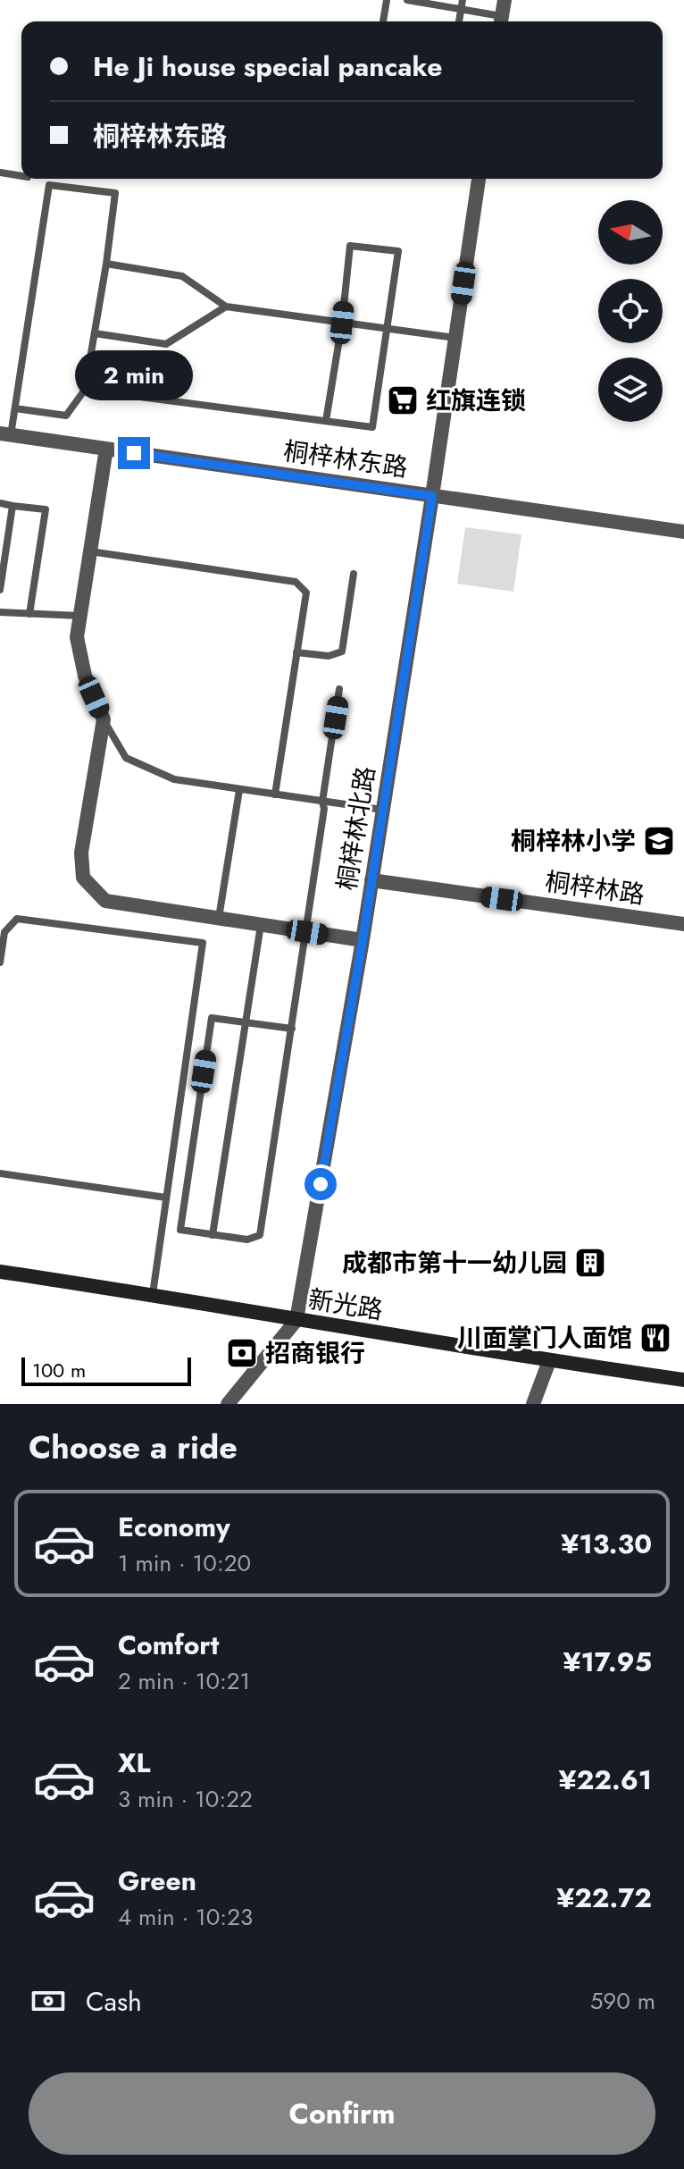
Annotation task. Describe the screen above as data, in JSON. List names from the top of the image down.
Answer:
{
  "streets": {
    "main road": ["新光路"],
    "street": ["桐梓林东路", "桐梓林北路", "桐梓林路"]
  },
  "crossings": [
    ["桐梓林东路", "桐梓林北路"],
    ["桐梓林北路", "桐梓林路"],
    ["桐梓林北路", "新光路"]
  ],
  "places": {
    "supermarket": ["红旗连锁"],
    "school or university": ["桐梓林小学"],
    "building": ["成都市第十一幼儿园"],
    "restaurant": ["川面掌门人面馆"],
    "bank": ["招商银行"]
  },
  "scale_bar": "100 m",
  "north": "left",
  "page": {
    "banner": ["He Ji house special pancake", "桐梓林东路"],
    "bubble": "2 min",
    "scale": "100 m",
    "heading": "Choose a ride",
    "list": [
      {
        "name": "Economy",
        "note": "1 min · 10:20",
        "value": "¥13.30"
      },
      {
        "name": "Comfort",
        "note": "2 min · 10:21",
        "value": "¥17.95"
      },
      {
        "name": "XL",
        "note": "3 min · 10:22",
        "value": "¥22.61"
      },
      {
        "name": "Green",
        "note": "4 min · 10:23",
        "value": "¥22.72"
      }
    ],
    "pay": ["Cash", "590 m"],
    "buttons": "Confirm"
  }
}
